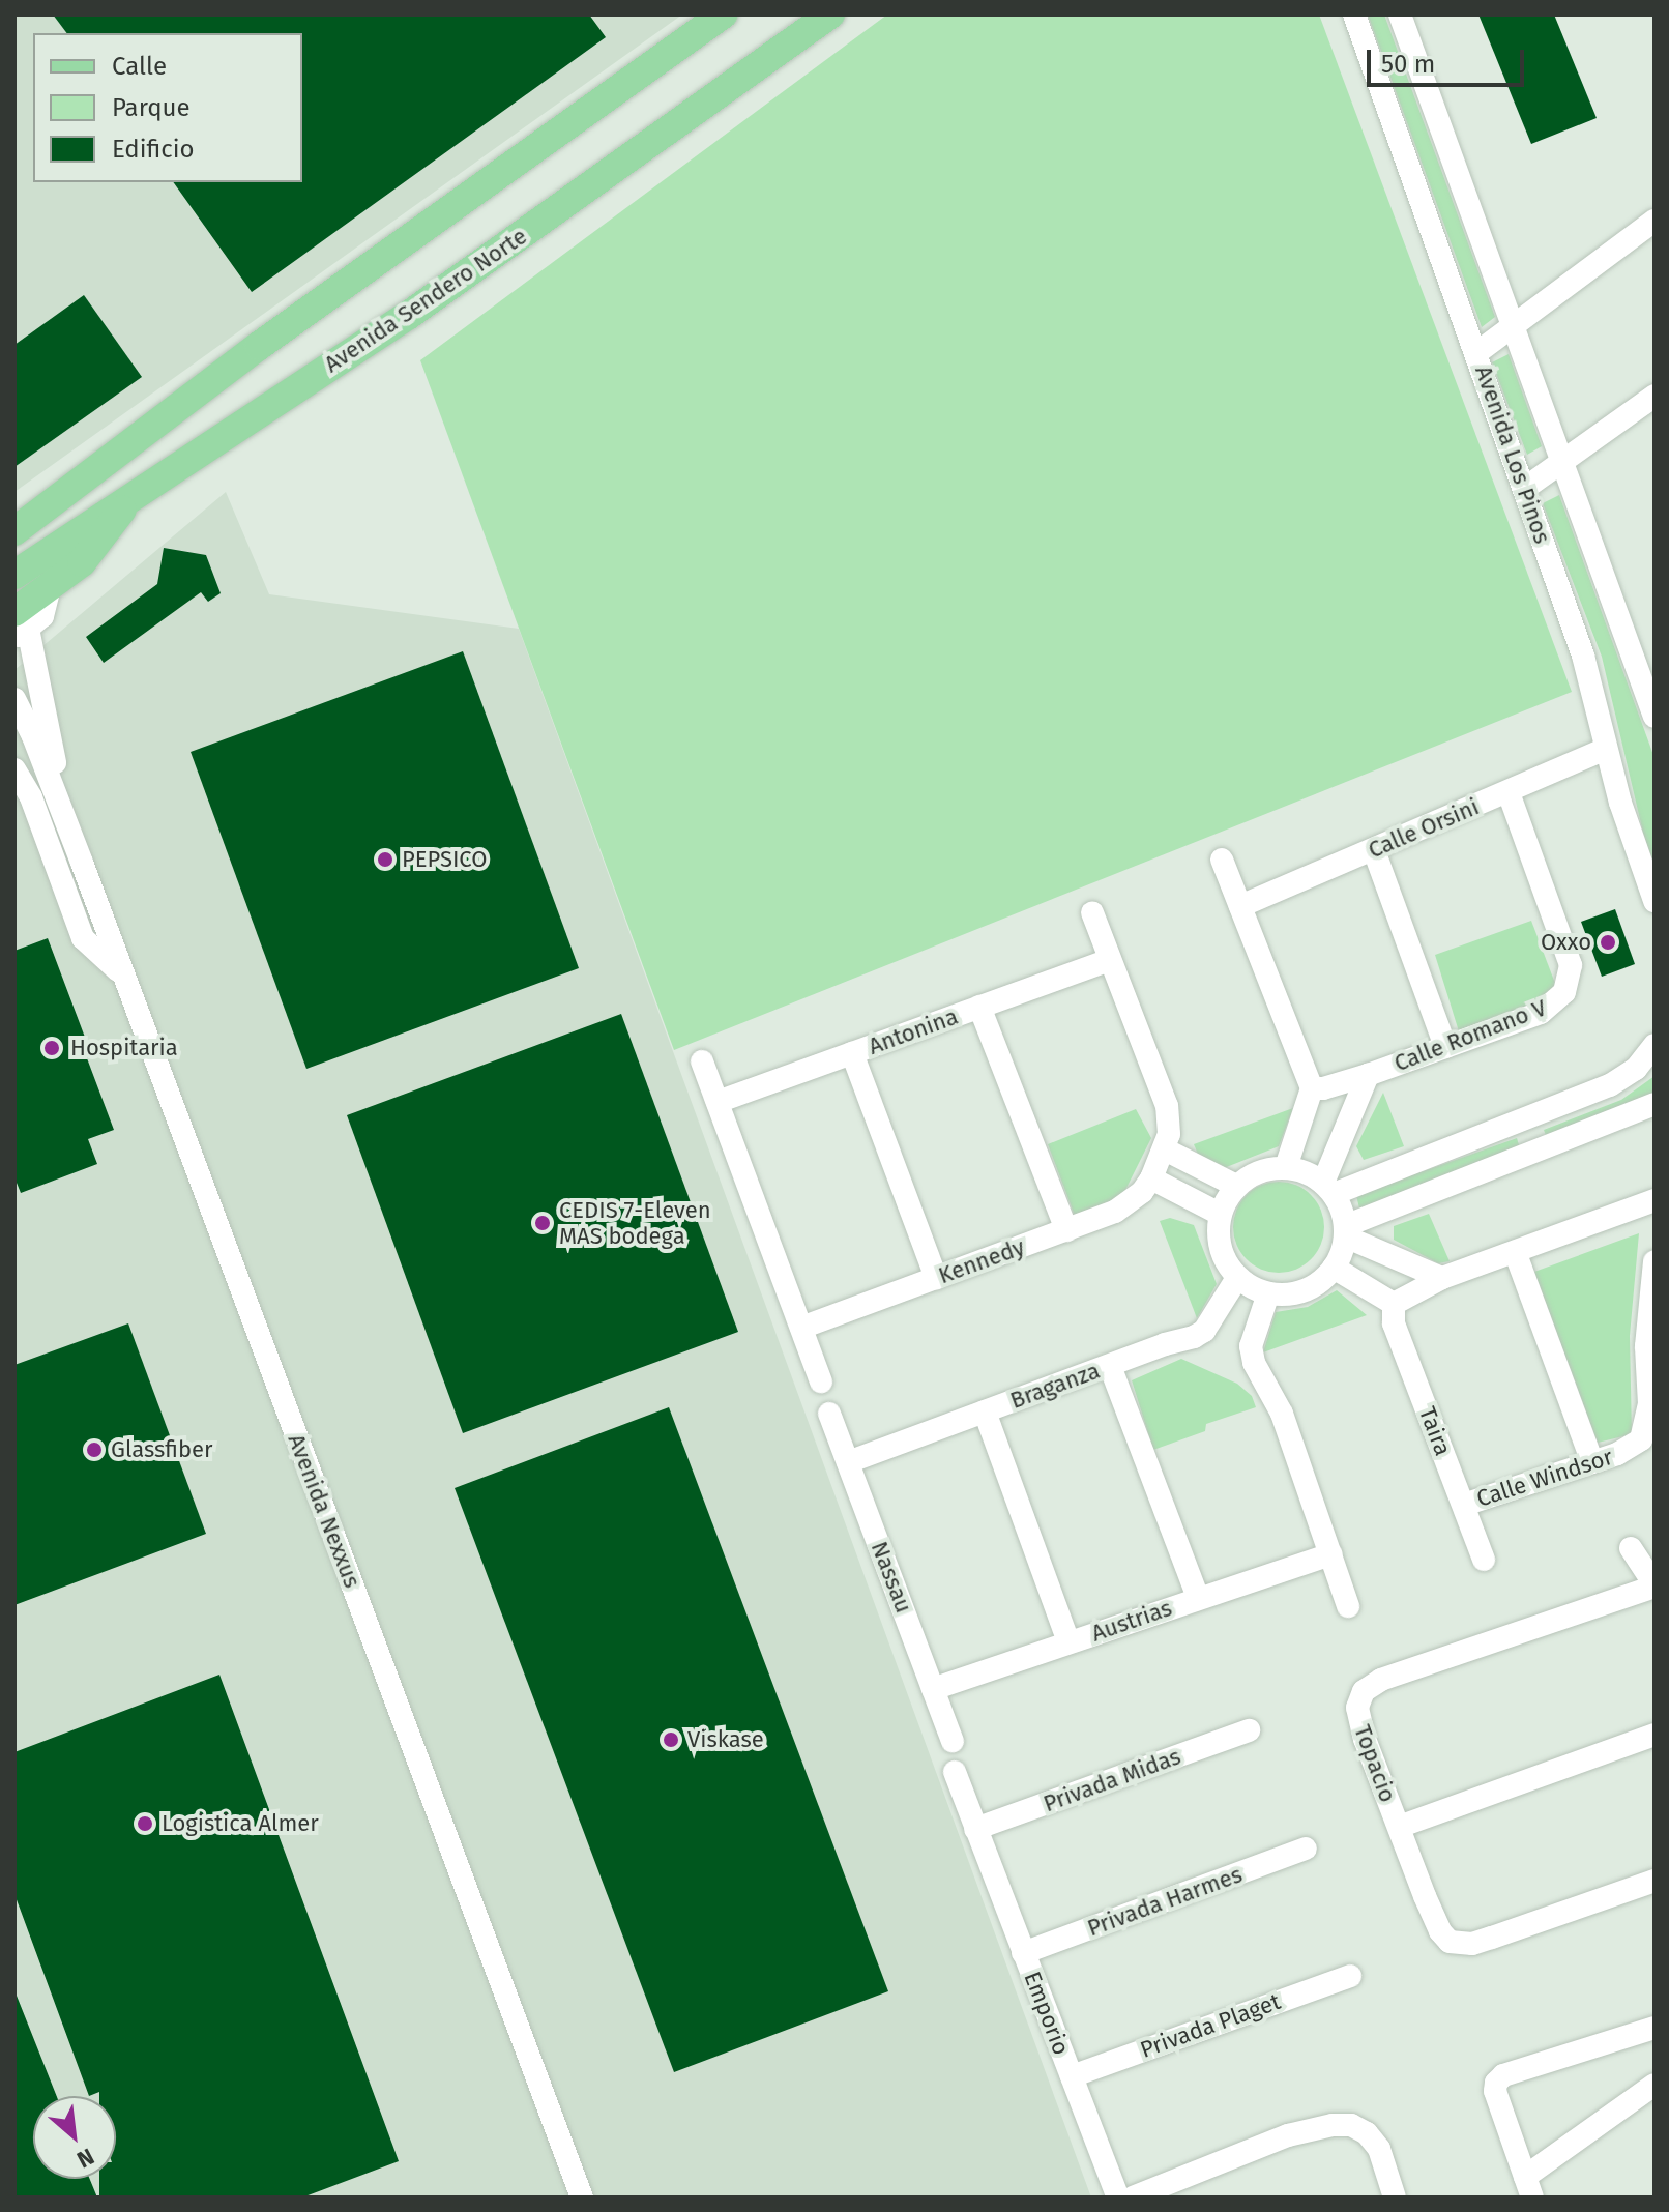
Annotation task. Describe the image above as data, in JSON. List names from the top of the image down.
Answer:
{
  "streets": {
    "main road": ["Avenida Sendero Norte"],
    "street": [
      "Avenida Los Pinos",
      "Calle Orsini",
      "Antonina",
      "Calle Romano V",
      "Kennedy",
      "Braganza",
      "Taira",
      "Calle Windsor",
      "Avenida Nexxus",
      "Nassau",
      "Austrias",
      "Topacio",
      "Privada Midas",
      "Privada Harmes",
      "Emporio",
      "Privada Plaget"
    ]
  },
  "crossings": [
    ["Avenida Los Pinos", "Calle Orsini"],
    ["Calle Orsini", "Calle Romano V"],
    ["Antonina", "Kennedy"],
    ["Braganza", "Nassau"],
    ["Taira", "Calle Windsor"],
    ["Nassau", "Austrias"],
    ["Privada Midas", "Emporio"],
    ["Privada Harmes", "Emporio"],
    ["Emporio", "Privada Plaget"]
  ],
  "places": [
    "PEPSICO",
    "Oxxo",
    "Hospitaria",
    "CEDIS 7-Eleven MAS bodega",
    "Glassfiber",
    "Viskase",
    "Logistica Almer"
  ],
  "legend": ["Calle", "Parque", "Edificio"],
  "scale_bar": "50 m",
  "north": "bottom right"
}
